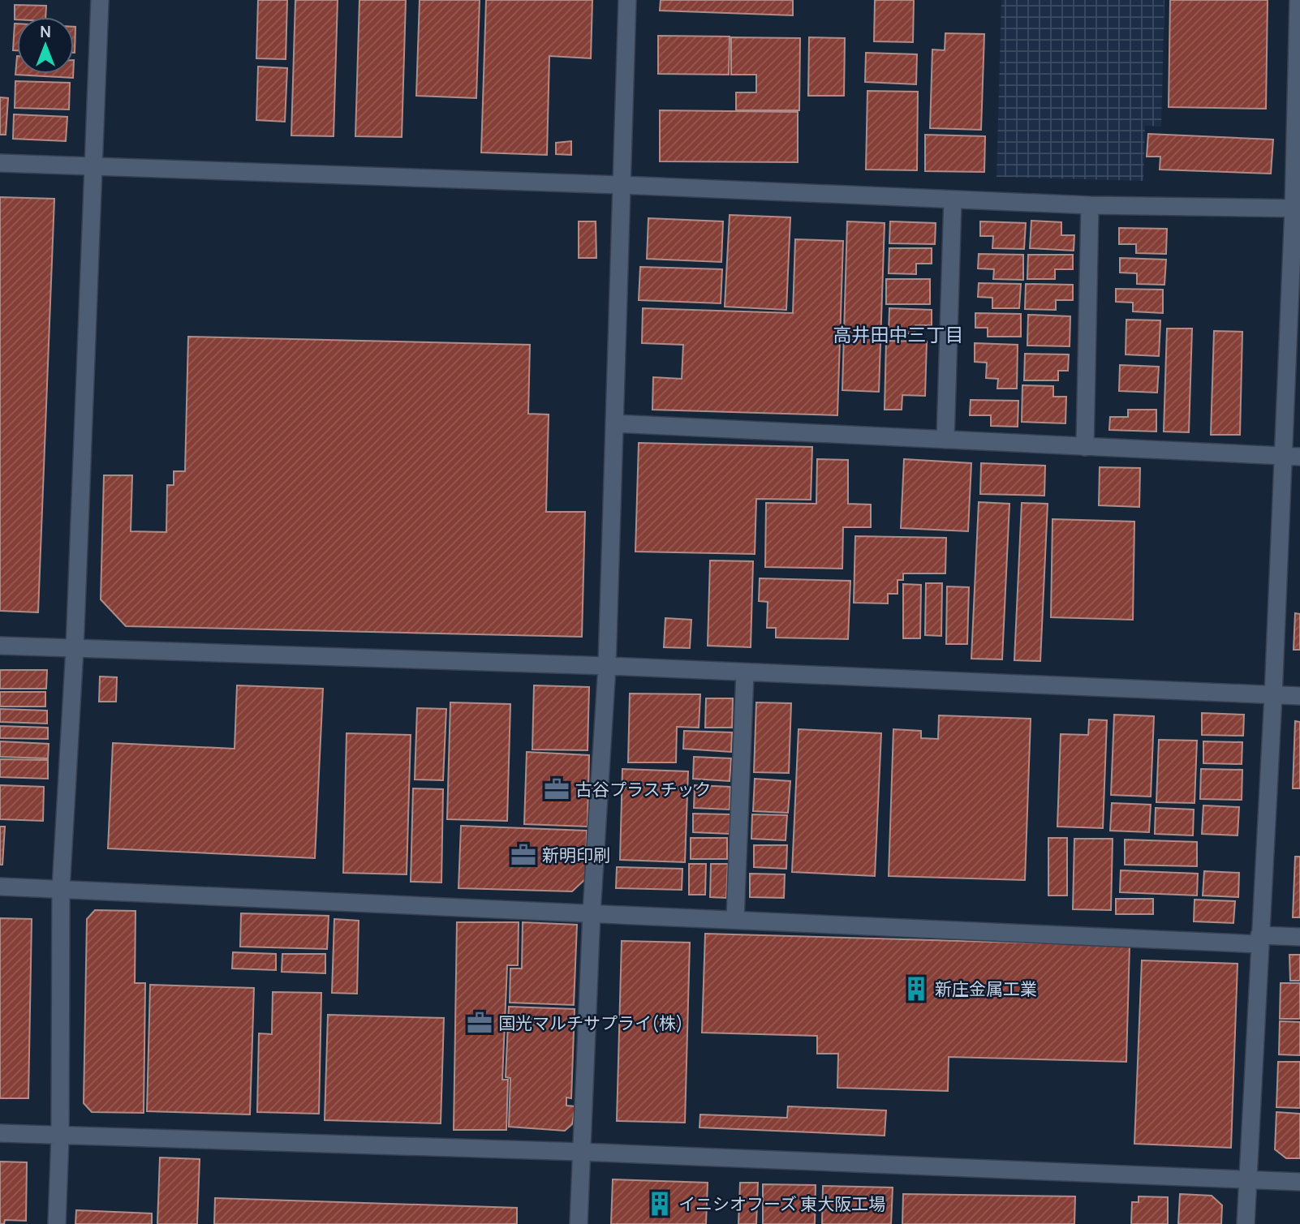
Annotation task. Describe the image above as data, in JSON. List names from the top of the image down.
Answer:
{
  "districts": ["高井田中三丁目"],
  "places": {
    "office": ["古谷プラスチック", "新明印刷", "国光マルチサプライ(株)"],
    "building": ["新庄金属工業", "イニシオフーズ 東大阪工場"]
  },
  "north": "top"
}
